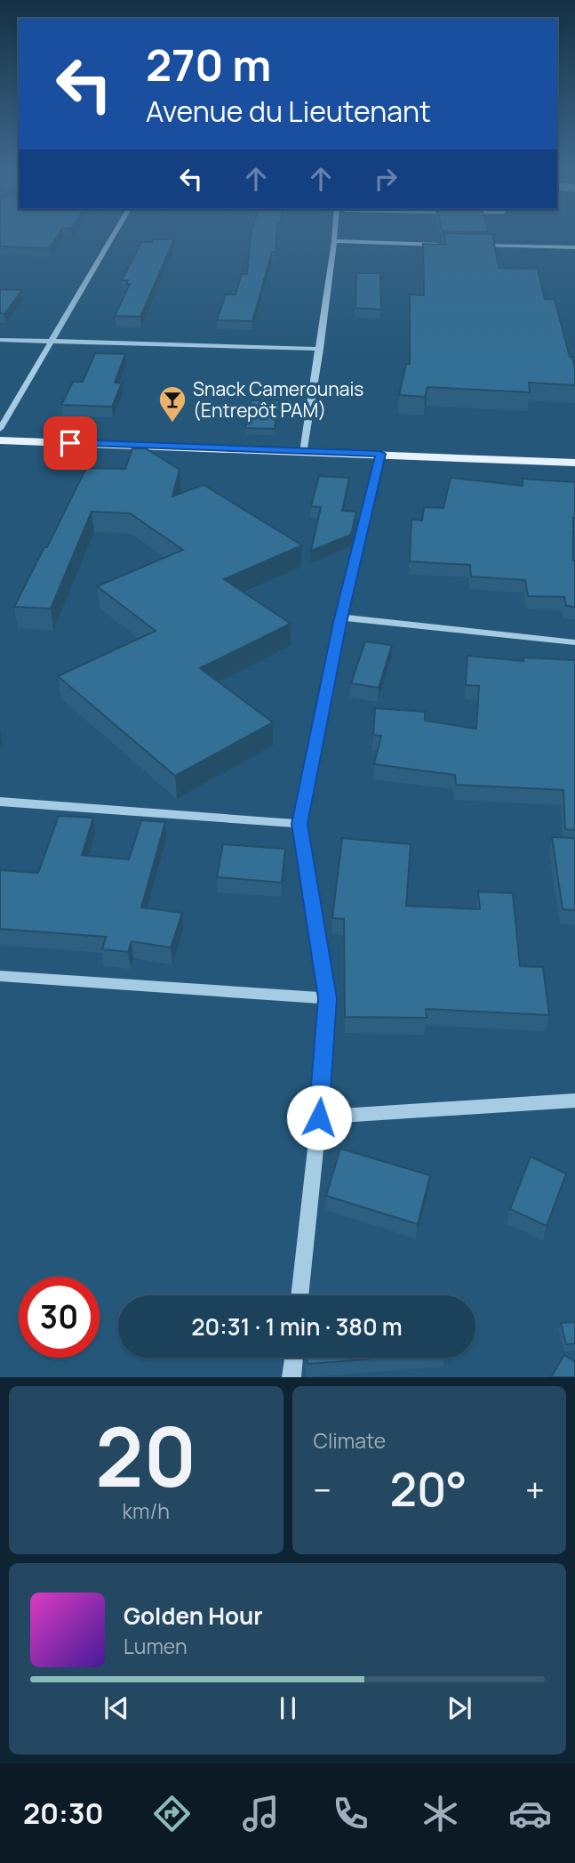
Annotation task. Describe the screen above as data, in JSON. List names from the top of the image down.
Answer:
{
  "places": {
    "bar": ["Snack Camerounais (Entrepôt PAM)"]
  },
  "page": {
    "turn": ["270 m", "Avenue du Lieutenant"],
    "limit": "30",
    "trip": "20:31 · 1 min · 380 m",
    "tile": [
      ["20", "km/h"],
      "Climate"
    ],
    "heat": ["−", "20°", "+"],
    "song": ["Golden Hour", "Lumen"],
    "tabs": "20:30"
  }
}
